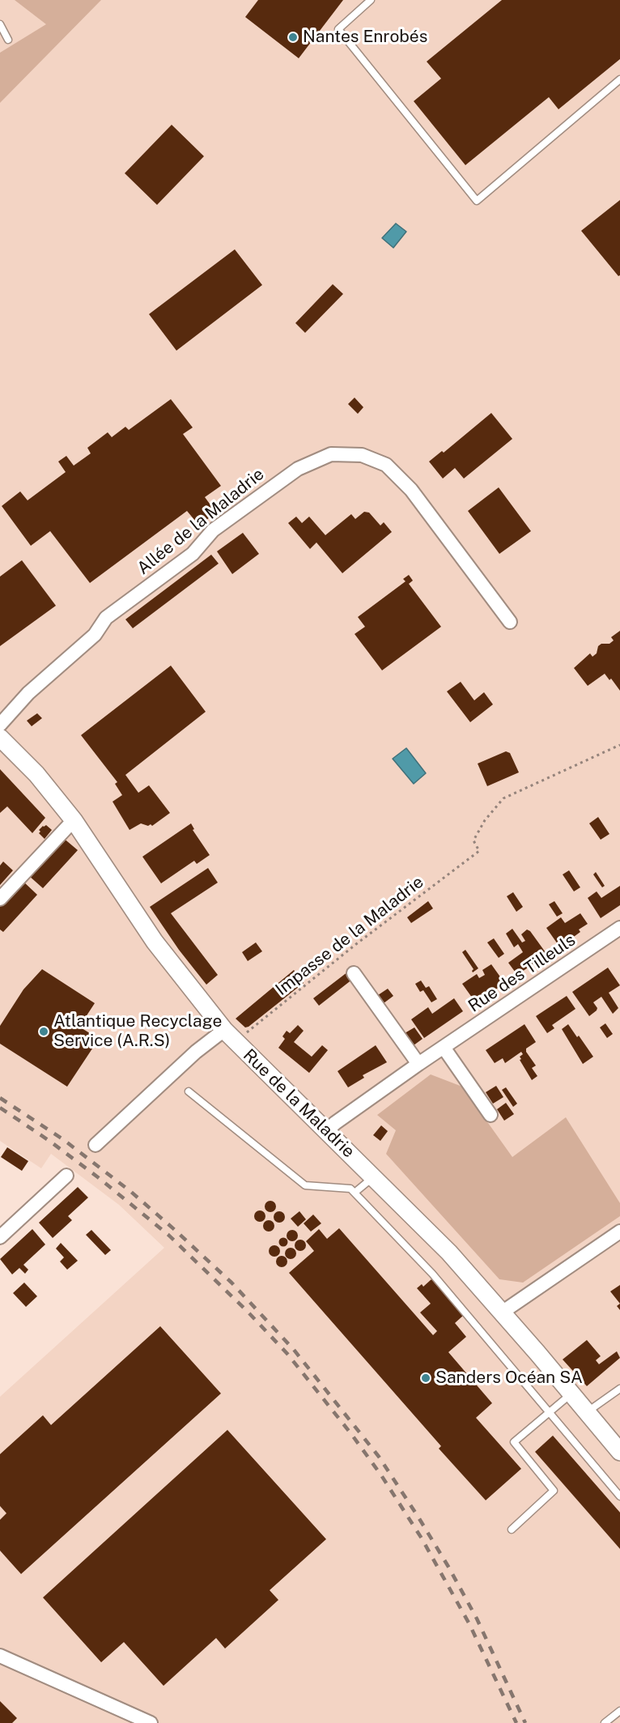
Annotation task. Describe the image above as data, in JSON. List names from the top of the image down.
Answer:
{
  "streets": {
    "street": ["Allée de la Maladrie", "Rue des Tilleuls", "Rue de la Maladrie"],
    "path": ["Impasse de la Maladrie"]
  },
  "crossings": [
    ["Impasse de la Maladrie", "Rue de la Maladrie"],
    ["Rue des Tilleuls", "Rue de la Maladrie"]
  ],
  "places": ["Nantes Enrobés", "Atlantique Recyclage Service (A.R.S)", "Sanders Océan SA"]
}
